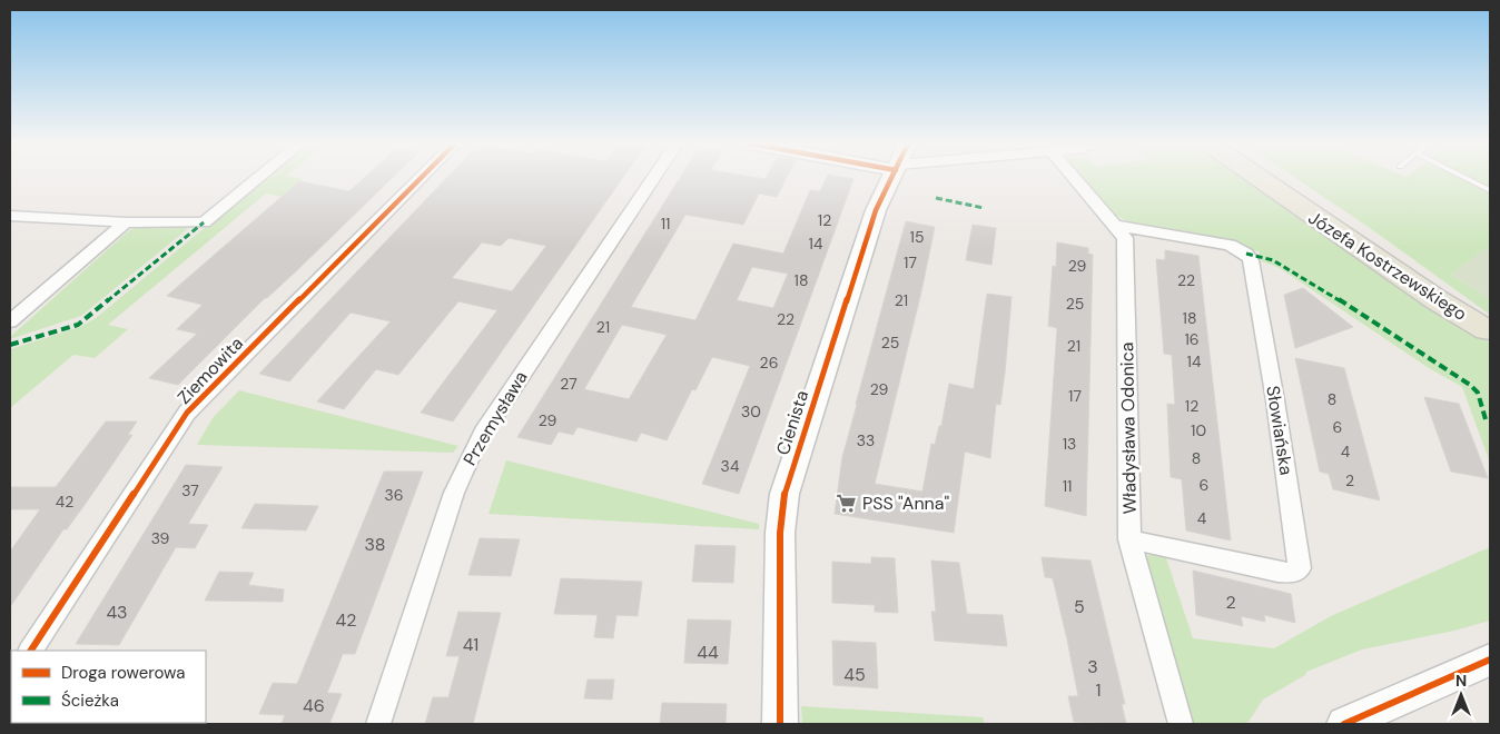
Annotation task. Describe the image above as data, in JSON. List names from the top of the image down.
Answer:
{
  "streets": {
    "main road": ["Józefa Kostrzewskiego"],
    "street": [
      "Ziemowita",
      "Przemysława",
      "Cienista",
      "Władysława Odonica",
      "Słowiańska"
    ]
  },
  "crossings": [
    ["Władysława Odonica", "Słowiańska"]
  ],
  "places": {
    "supermarket": ["PSS \"Anna\""]
  },
  "house_numbers": [
    "12",
    "11",
    "15",
    "14",
    "17",
    "29",
    "18",
    "22",
    "21",
    "25",
    "18",
    "22",
    "21",
    "16",
    "25",
    "21",
    "14",
    "26",
    "27",
    "29",
    "17",
    "8",
    "12",
    "30",
    "29",
    "6",
    "10",
    "33",
    "13",
    "4",
    "8",
    "34",
    "2",
    "6",
    "11",
    "37",
    "36",
    "42",
    "4",
    "39",
    "38",
    "2",
    "5",
    "43",
    "42",
    "41",
    "44",
    "3",
    "45",
    "1",
    "46"
  ],
  "legend": ["Droga rowerowa", "Ścieżka"],
  "north": "top"
}
